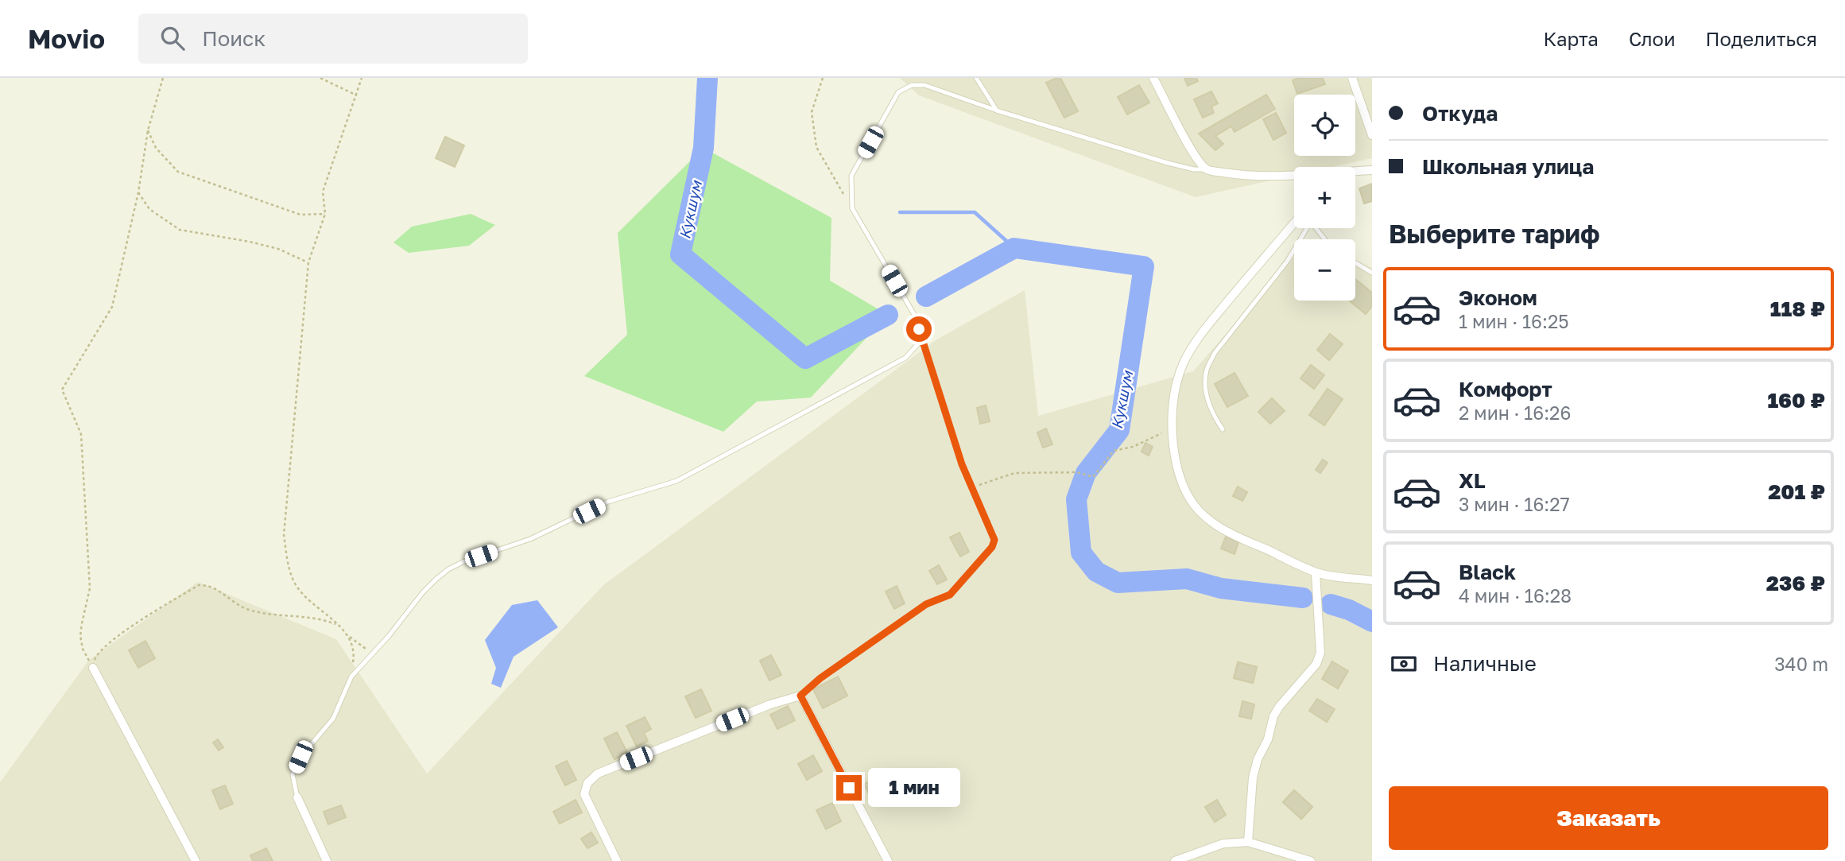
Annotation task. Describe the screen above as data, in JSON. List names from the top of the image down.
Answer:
{
  "water": ["Кукшум"],
  "page": {
    "header": "Movio",
    "search": "Поиск",
    "nav": ["Карта", "Слои", "Поделиться"],
    "banner": ["Откуда", "Школьная улица"],
    "map_buttons": ["+", "−"],
    "heading": "Выберите тариф",
    "list": [
      {
        "name": "Эконом",
        "note": "1 мин · 16:25",
        "value": "118 ₽"
      },
      {
        "name": "Комфорт",
        "note": "2 мин · 16:26",
        "value": "160 ₽"
      },
      {
        "name": "XL",
        "note": "3 мин · 16:27",
        "value": "201 ₽"
      },
      {
        "name": "Black",
        "note": "4 мин · 16:28",
        "value": "236 ₽"
      }
    ],
    "pay": ["Наличные", "340 m"],
    "bubble": "1 мин",
    "buttons": "Заказать"
  }
}
